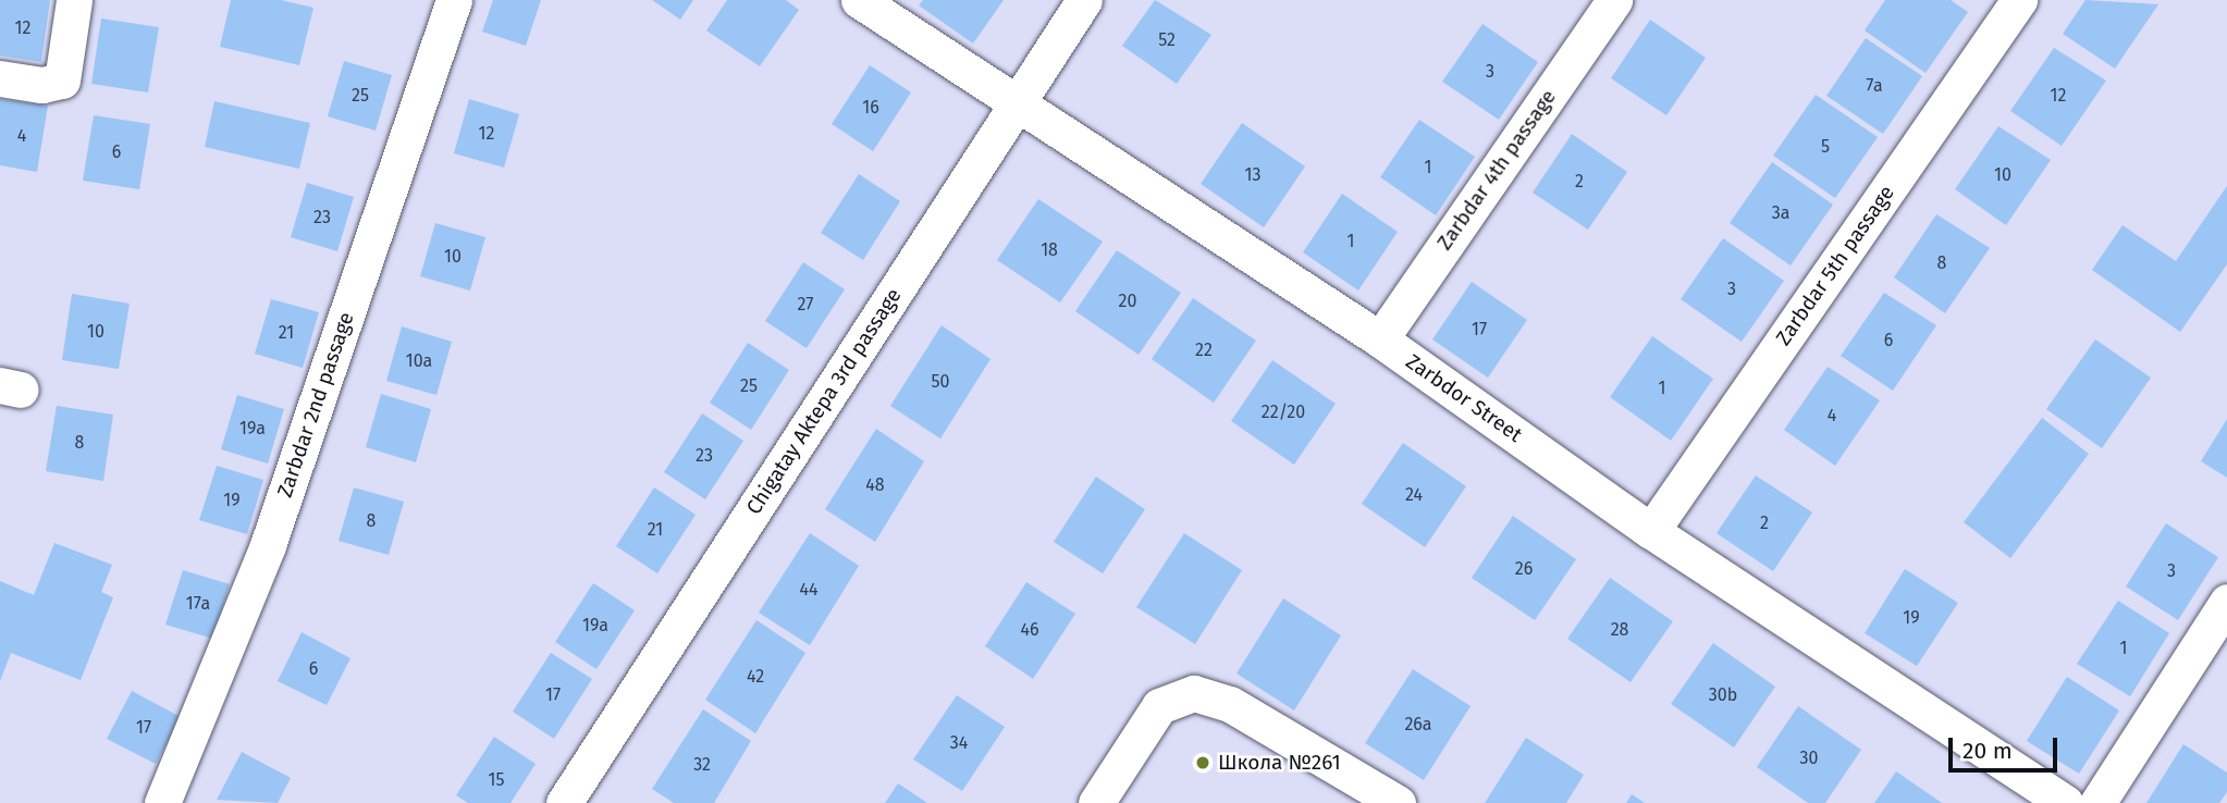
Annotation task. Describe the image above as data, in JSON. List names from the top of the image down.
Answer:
{
  "streets": {
    "street": [
      "Zarbdar 4th passage",
      "Zarbdar 5th passage",
      "Zarbdor Street",
      "Chigatay Aktepa 3rd passage",
      "Zarbdar 2nd passage"
    ]
  },
  "crossings": [
    ["Zarbdar 4th passage", "Zarbdor Street"],
    ["Zarbdar 5th passage", "Zarbdor Street"],
    ["Zarbdor Street", "Chigatay Aktepa 3rd passage"]
  ],
  "places": ["Школа №261"],
  "house_numbers": [
    "12",
    "52",
    "3",
    "7a",
    "25",
    "12",
    "16",
    "12",
    "4",
    "5",
    "6",
    "1",
    "13",
    "10",
    "2",
    "3a",
    "23",
    "1",
    "18",
    "10",
    "8",
    "3",
    "20",
    "27",
    "17",
    "10",
    "21",
    "6",
    "22",
    "10a",
    "50",
    "25",
    "1",
    "22/20",
    "4",
    "19a",
    "8",
    "23",
    "48",
    "24",
    "19",
    "8",
    "2",
    "21",
    "26",
    "3",
    "44",
    "17a",
    "19",
    "19a",
    "46",
    "28",
    "1",
    "6",
    "42",
    "17",
    "30b",
    "26a",
    "17",
    "34",
    "30",
    "32",
    "15"
  ],
  "scale_bar": "20 m"
}
